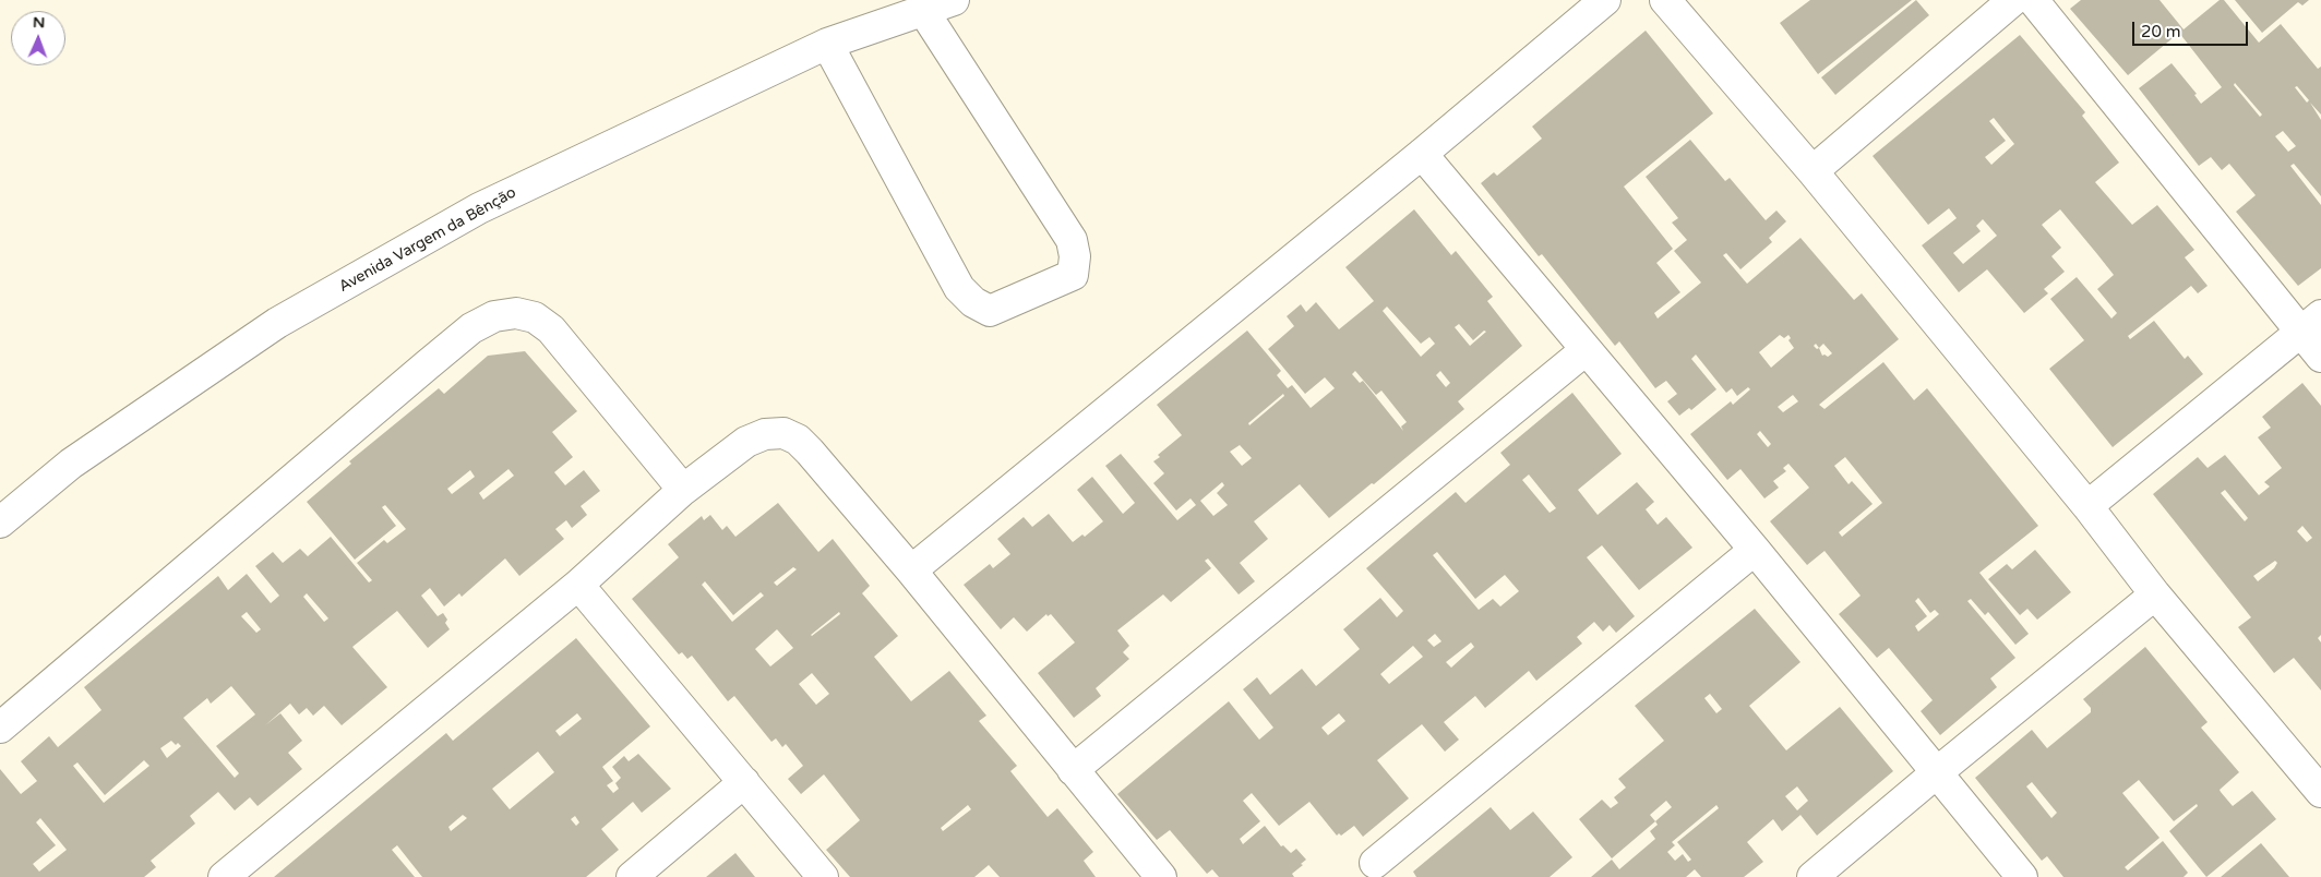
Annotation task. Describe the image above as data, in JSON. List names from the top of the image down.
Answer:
{
  "streets": {
    "street": ["Avenida Vargem da Bênção"]
  },
  "scale_bar": "20 m",
  "north": "top"
}
